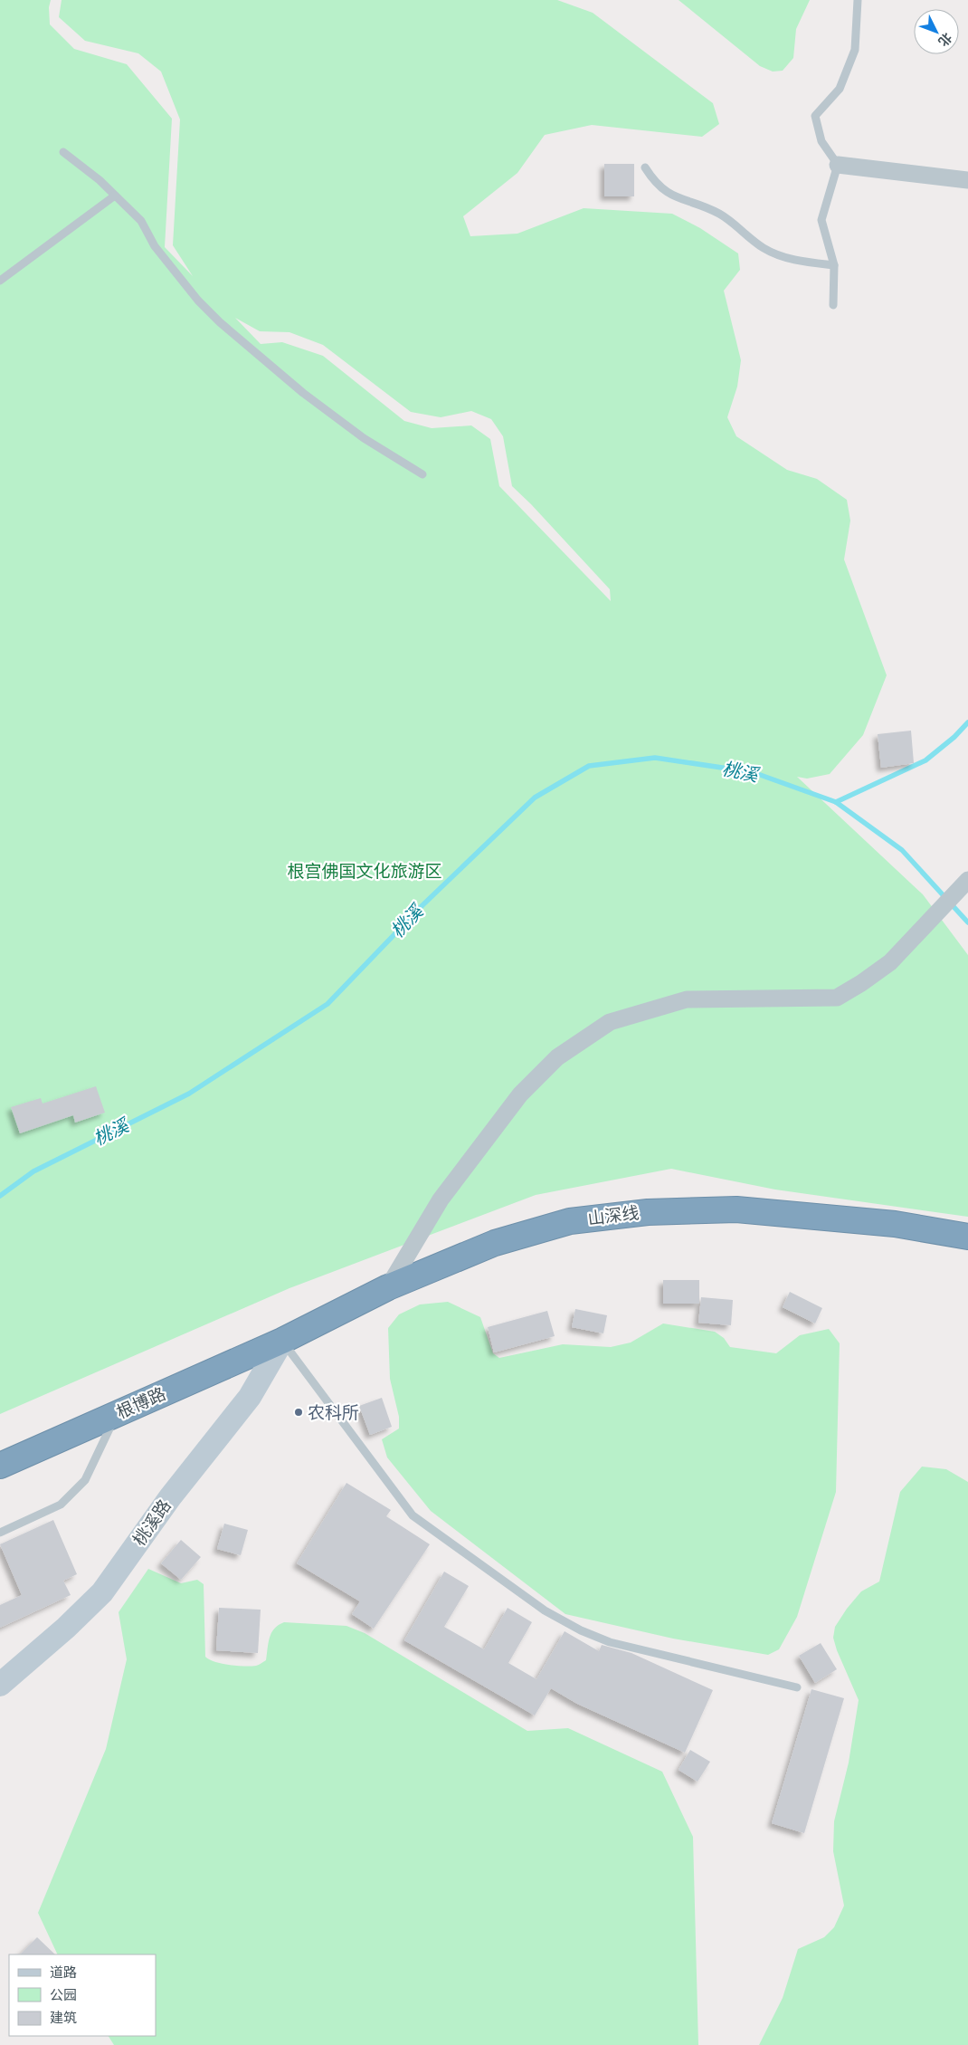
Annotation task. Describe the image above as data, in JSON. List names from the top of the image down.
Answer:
{
  "streets": {
    "highway": ["山深线", "根博路"],
    "street": ["桃溪路"]
  },
  "crossings": [
    ["山深线", "根博路"],
    ["山深线", "桃溪路"],
    ["根博路", "桃溪路"]
  ],
  "water": ["桃溪"],
  "parks": ["根宫佛国文化旅游区"],
  "places": ["农科所"],
  "legend": ["道路", "公园", "建筑"],
  "north": "bottom right"
}
